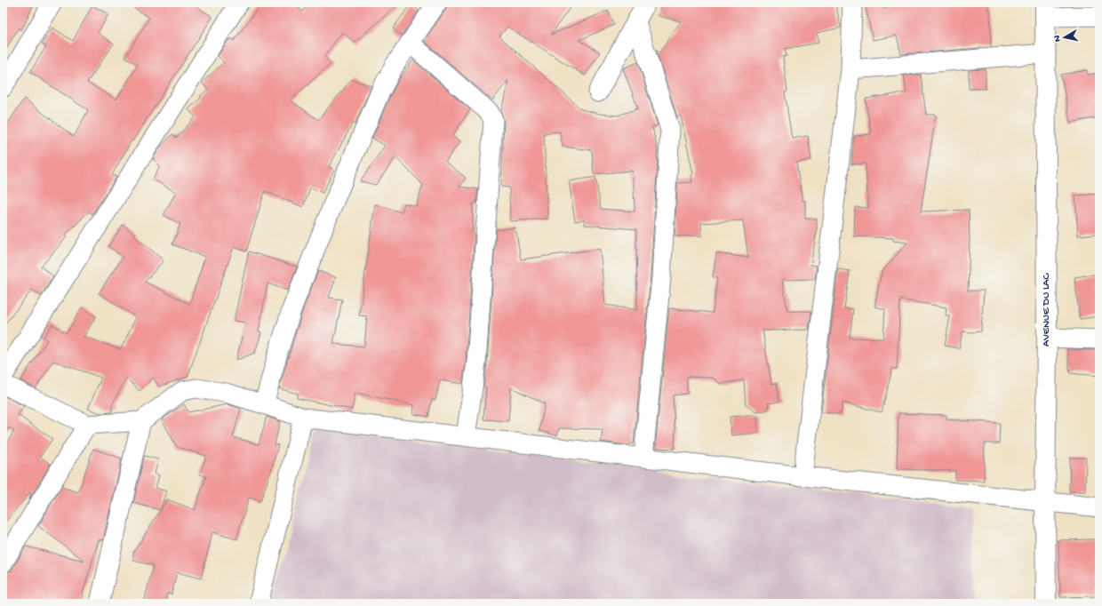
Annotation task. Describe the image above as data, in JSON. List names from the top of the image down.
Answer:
{
  "streets": {
    "main road": ["AVENUE DU LAC"]
  },
  "north": "left"
}
